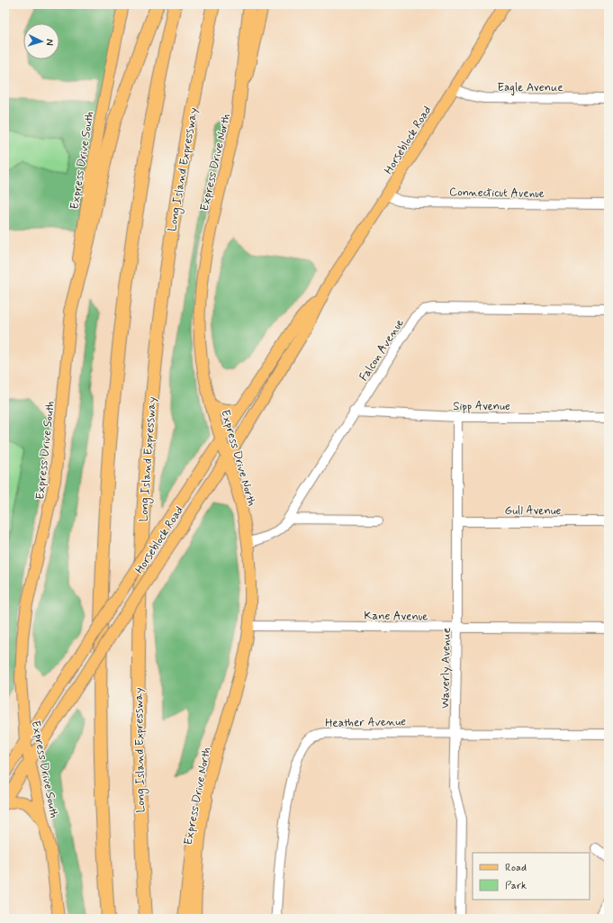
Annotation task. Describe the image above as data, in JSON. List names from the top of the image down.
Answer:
{
  "streets": {
    "highway": ["Long Island Expressway"],
    "main road": ["Horseblock Road", "Express Drive South", "Express Drive North"],
    "street": [
      "Eagle Avenue",
      "Connecticut Avenue",
      "Falcon Avenue",
      "Sipp Avenue",
      "Gull Avenue",
      "Kane Avenue",
      "Waverly Avenue",
      "Heather Avenue"
    ]
  },
  "crossings": [
    ["Eagle Avenue", "Horseblock Road"],
    ["Horseblock Road", "Express Drive South"],
    ["Horseblock Road", "Express Drive North"],
    ["Horseblock Road", "Connecticut Avenue"],
    ["Express Drive North", "Falcon Avenue"],
    ["Express Drive North", "Kane Avenue"],
    ["Falcon Avenue", "Sipp Avenue"],
    ["Sipp Avenue", "Waverly Avenue"],
    ["Gull Avenue", "Waverly Avenue"],
    ["Kane Avenue", "Waverly Avenue"],
    ["Waverly Avenue", "Heather Avenue"]
  ],
  "legend": ["Road", "Park"],
  "north": "right"
}
